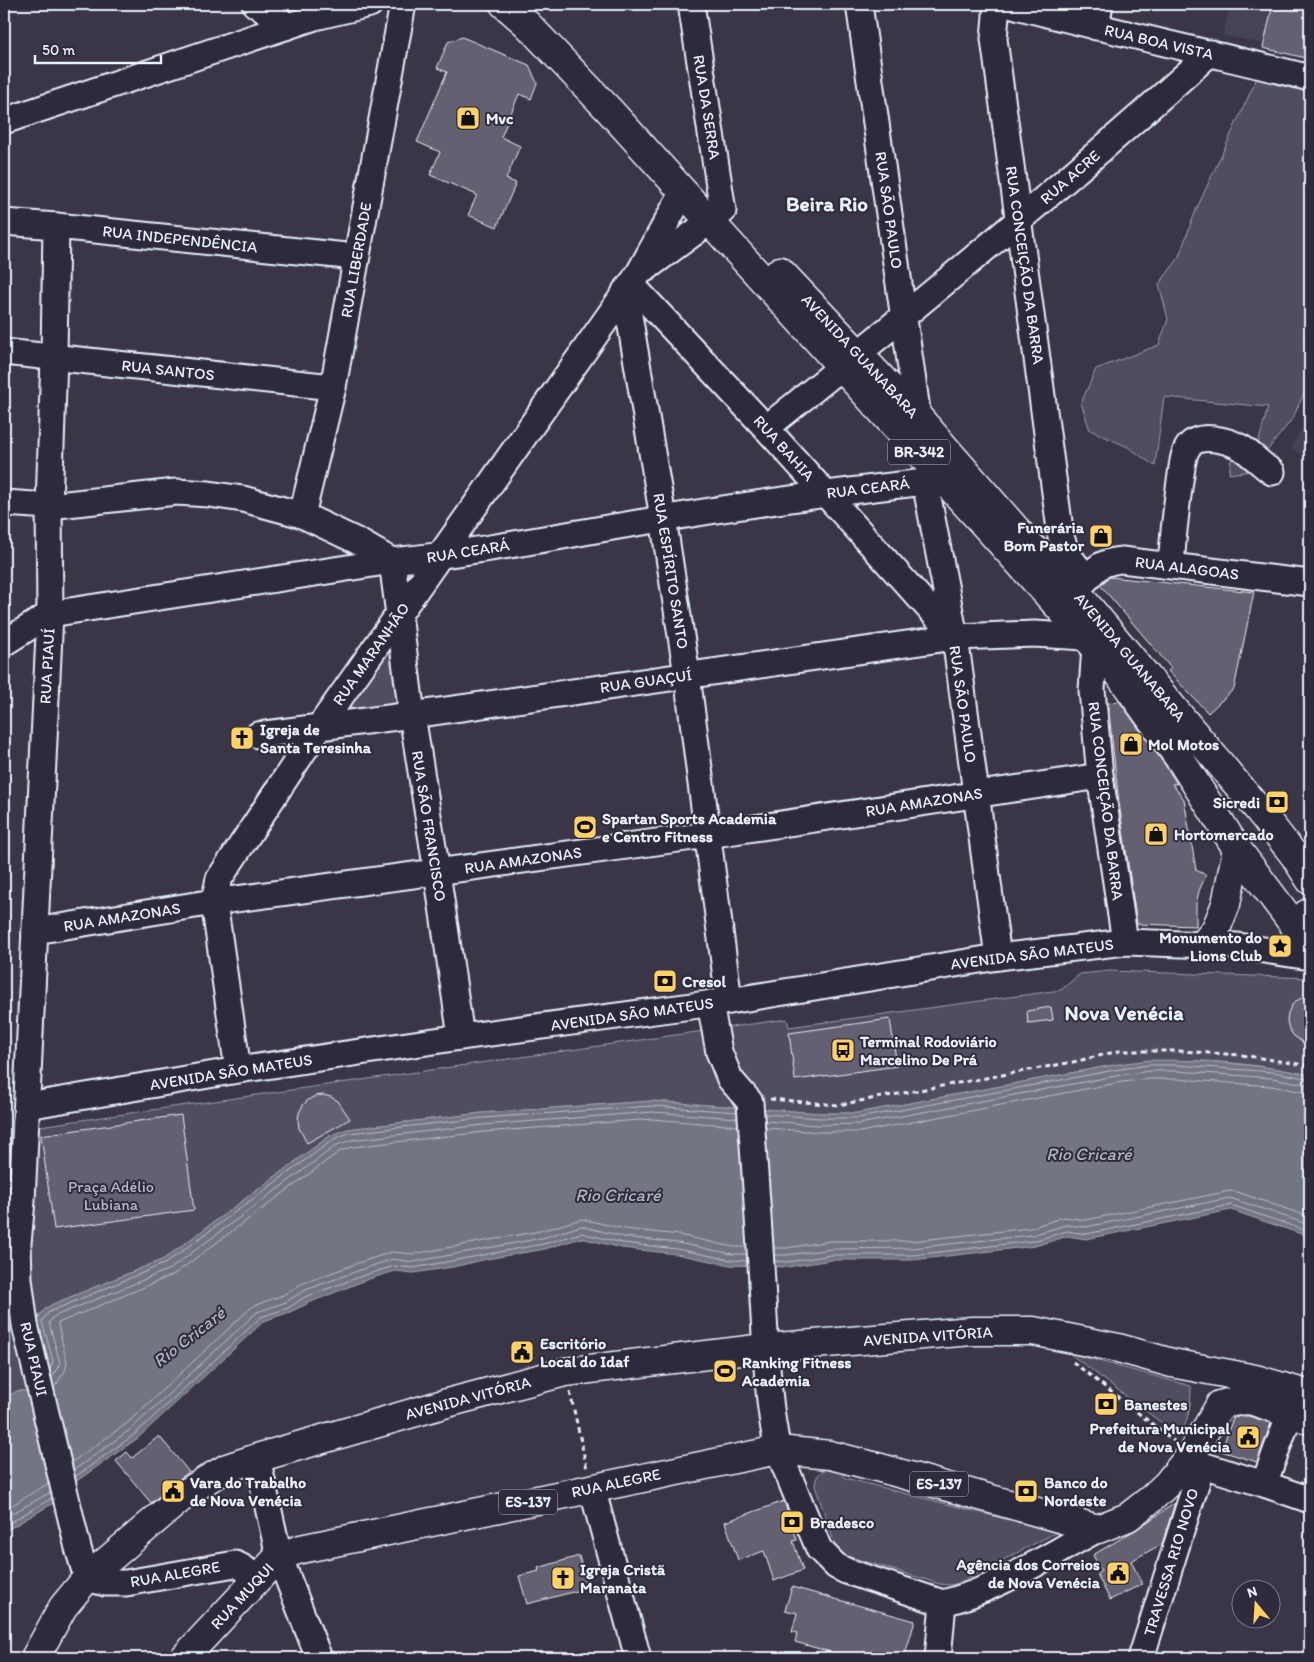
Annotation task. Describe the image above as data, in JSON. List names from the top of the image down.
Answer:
{
  "streets": {
    "main road": [
      "AVENIDA GUANABARA",
      "BR-342",
      "AVENIDA VITÓRIA",
      "RUA ALEGRE",
      "ES-137",
      "RUA MUQUI"
    ],
    "street": [
      "RUA BOA VISTA",
      "RUA DA SERRA",
      "RUA ACRE",
      "RUA SÃO PAULO",
      "RUA INDEPENDÊNCIA",
      "RUA LIBERDADE",
      "RUA CONCEIÇÃO DA BARRA",
      "RUA SANTOS",
      "RUA BAHIA",
      "RUA CEARÁ",
      "RUA ALAGOAS",
      "RUA ESPÍRITO SANTO",
      "RUA MARANHÃO",
      "RUA PIAUÍ",
      "RUA GUAÇUÍ",
      "RUA AMAZONAS",
      "RUA SÃO FRANCISCO",
      "AVENIDA SÃO MATEUS",
      "RUA PIAUI",
      "TRAVESSA RIO NOVO"
    ]
  },
  "crossings": [
    ["RUA BOA VISTA", "RUA ACRE"],
    ["RUA DA SERRA", "AVENIDA GUANABARA"],
    ["RUA DA SERRA", "RUA MARANHÃO"],
    ["RUA ACRE", "RUA SÃO PAULO"],
    ["RUA ACRE", "RUA CONCEIÇÃO DA BARRA"],
    ["RUA ACRE", "AVENIDA GUANABARA"],
    ["RUA ACRE", "RUA BAHIA"],
    ["RUA SÃO PAULO", "AVENIDA GUANABARA"],
    ["RUA SÃO PAULO", "RUA BAHIA"],
    ["RUA SÃO PAULO", "RUA CEARÁ"],
    ["RUA SÃO PAULO", "RUA GUAÇUÍ"],
    ["RUA SÃO PAULO", "RUA AMAZONAS"],
    ["RUA SÃO PAULO", "AVENIDA SÃO MATEUS"],
    ["RUA INDEPENDÊNCIA", "RUA LIBERDADE"],
    ["RUA INDEPENDÊNCIA", "RUA PIAUÍ"],
    ["RUA LIBERDADE", "RUA SANTOS"],
    ["RUA CONCEIÇÃO DA BARRA", "AVENIDA GUANABARA"],
    ["RUA CONCEIÇÃO DA BARRA", "RUA ALAGOAS"],
    ["RUA CONCEIÇÃO DA BARRA", "RUA AMAZONAS"],
    ["RUA CONCEIÇÃO DA BARRA", "AVENIDA SÃO MATEUS"],
    ["AVENIDA GUANABARA", "RUA CEARÁ"],
    ["AVENIDA GUANABARA", "RUA ALAGOAS"],
    ["AVENIDA GUANABARA", "RUA MARANHÃO"],
    ["AVENIDA GUANABARA", "RUA GUAÇUÍ"],
    ["AVENIDA GUANABARA", "AVENIDA SÃO MATEUS"],
    ["RUA SANTOS", "RUA PIAUÍ"],
    ["RUA BAHIA", "RUA CEARÁ"],
    ["RUA BAHIA", "RUA ESPÍRITO SANTO"],
    ["RUA BAHIA", "RUA MARANHÃO"],
    ["RUA BAHIA", "RUA GUAÇUÍ"],
    ["RUA CEARÁ", "RUA ESPÍRITO SANTO"],
    ["RUA CEARÁ", "RUA MARANHÃO"],
    ["RUA CEARÁ", "RUA PIAUÍ"],
    ["RUA CEARÁ", "RUA SÃO FRANCISCO"],
    ["RUA ESPÍRITO SANTO", "RUA MARANHÃO"],
    ["RUA ESPÍRITO SANTO", "RUA GUAÇUÍ"],
    ["RUA ESPÍRITO SANTO", "RUA AMAZONAS"],
    ["RUA ESPÍRITO SANTO", "AVENIDA SÃO MATEUS"],
    ["RUA MARANHÃO", "RUA GUAÇUÍ"],
    ["RUA MARANHÃO", "RUA AMAZONAS"],
    ["RUA MARANHÃO", "RUA SÃO FRANCISCO"],
    ["RUA MARANHÃO", "AVENIDA SÃO MATEUS"],
    ["RUA PIAUÍ", "RUA AMAZONAS"],
    ["RUA PIAUÍ", "AVENIDA SÃO MATEUS"],
    ["RUA PIAUÍ", "RUA PIAUI"],
    ["RUA GUAÇUÍ", "RUA SÃO FRANCISCO"],
    ["RUA AMAZONAS", "RUA SÃO FRANCISCO"],
    ["RUA SÃO FRANCISCO", "AVENIDA SÃO MATEUS"],
    ["AVENIDA SÃO MATEUS", "RUA PIAUI"],
    ["AVENIDA VITÓRIA", "RUA PIAUI"],
    ["AVENIDA VITÓRIA", "RUA ALEGRE"],
    ["RUA PIAUI", "RUA ALEGRE"],
    ["RUA ALEGRE", "ES-137"],
    ["RUA ALEGRE", "RUA MUQUI"]
  ],
  "districts": ["Beira Rio", "Nova Venécia"],
  "water": ["Rio Cricaré"],
  "parks": ["Praça Adélio Lubiana"],
  "places": {
    "shop": [
      "Mvc",
      "Funerária Bom Pastor",
      "Mol Motos",
      "Hortomercado"
    ],
    "church": ["Igreja de Santa Teresinha", "Igreja Cristã Maranata"],
    "bank": [
      "Sicredi",
      "Cresol",
      "Banestes",
      "Banco do Nordeste",
      "Bradesco"
    ],
    "sports": ["Spartan Sports Academia e Centro Fitness", "Ranking Fitness Academia"],
    "place": ["Monumento do Lions Club"],
    "bus stop": ["Terminal Rodoviário Marcelino De Prá"],
    "public building": [
      "Escritório Local do Idaf",
      "Prefeitura Municipal de Nova Venécia",
      "Vara do Trabalho de Nova Venécia",
      "Agência dos Correios de Nova Venécia"
    ]
  },
  "scale_bar": "50 m",
  "north": "top"
}
